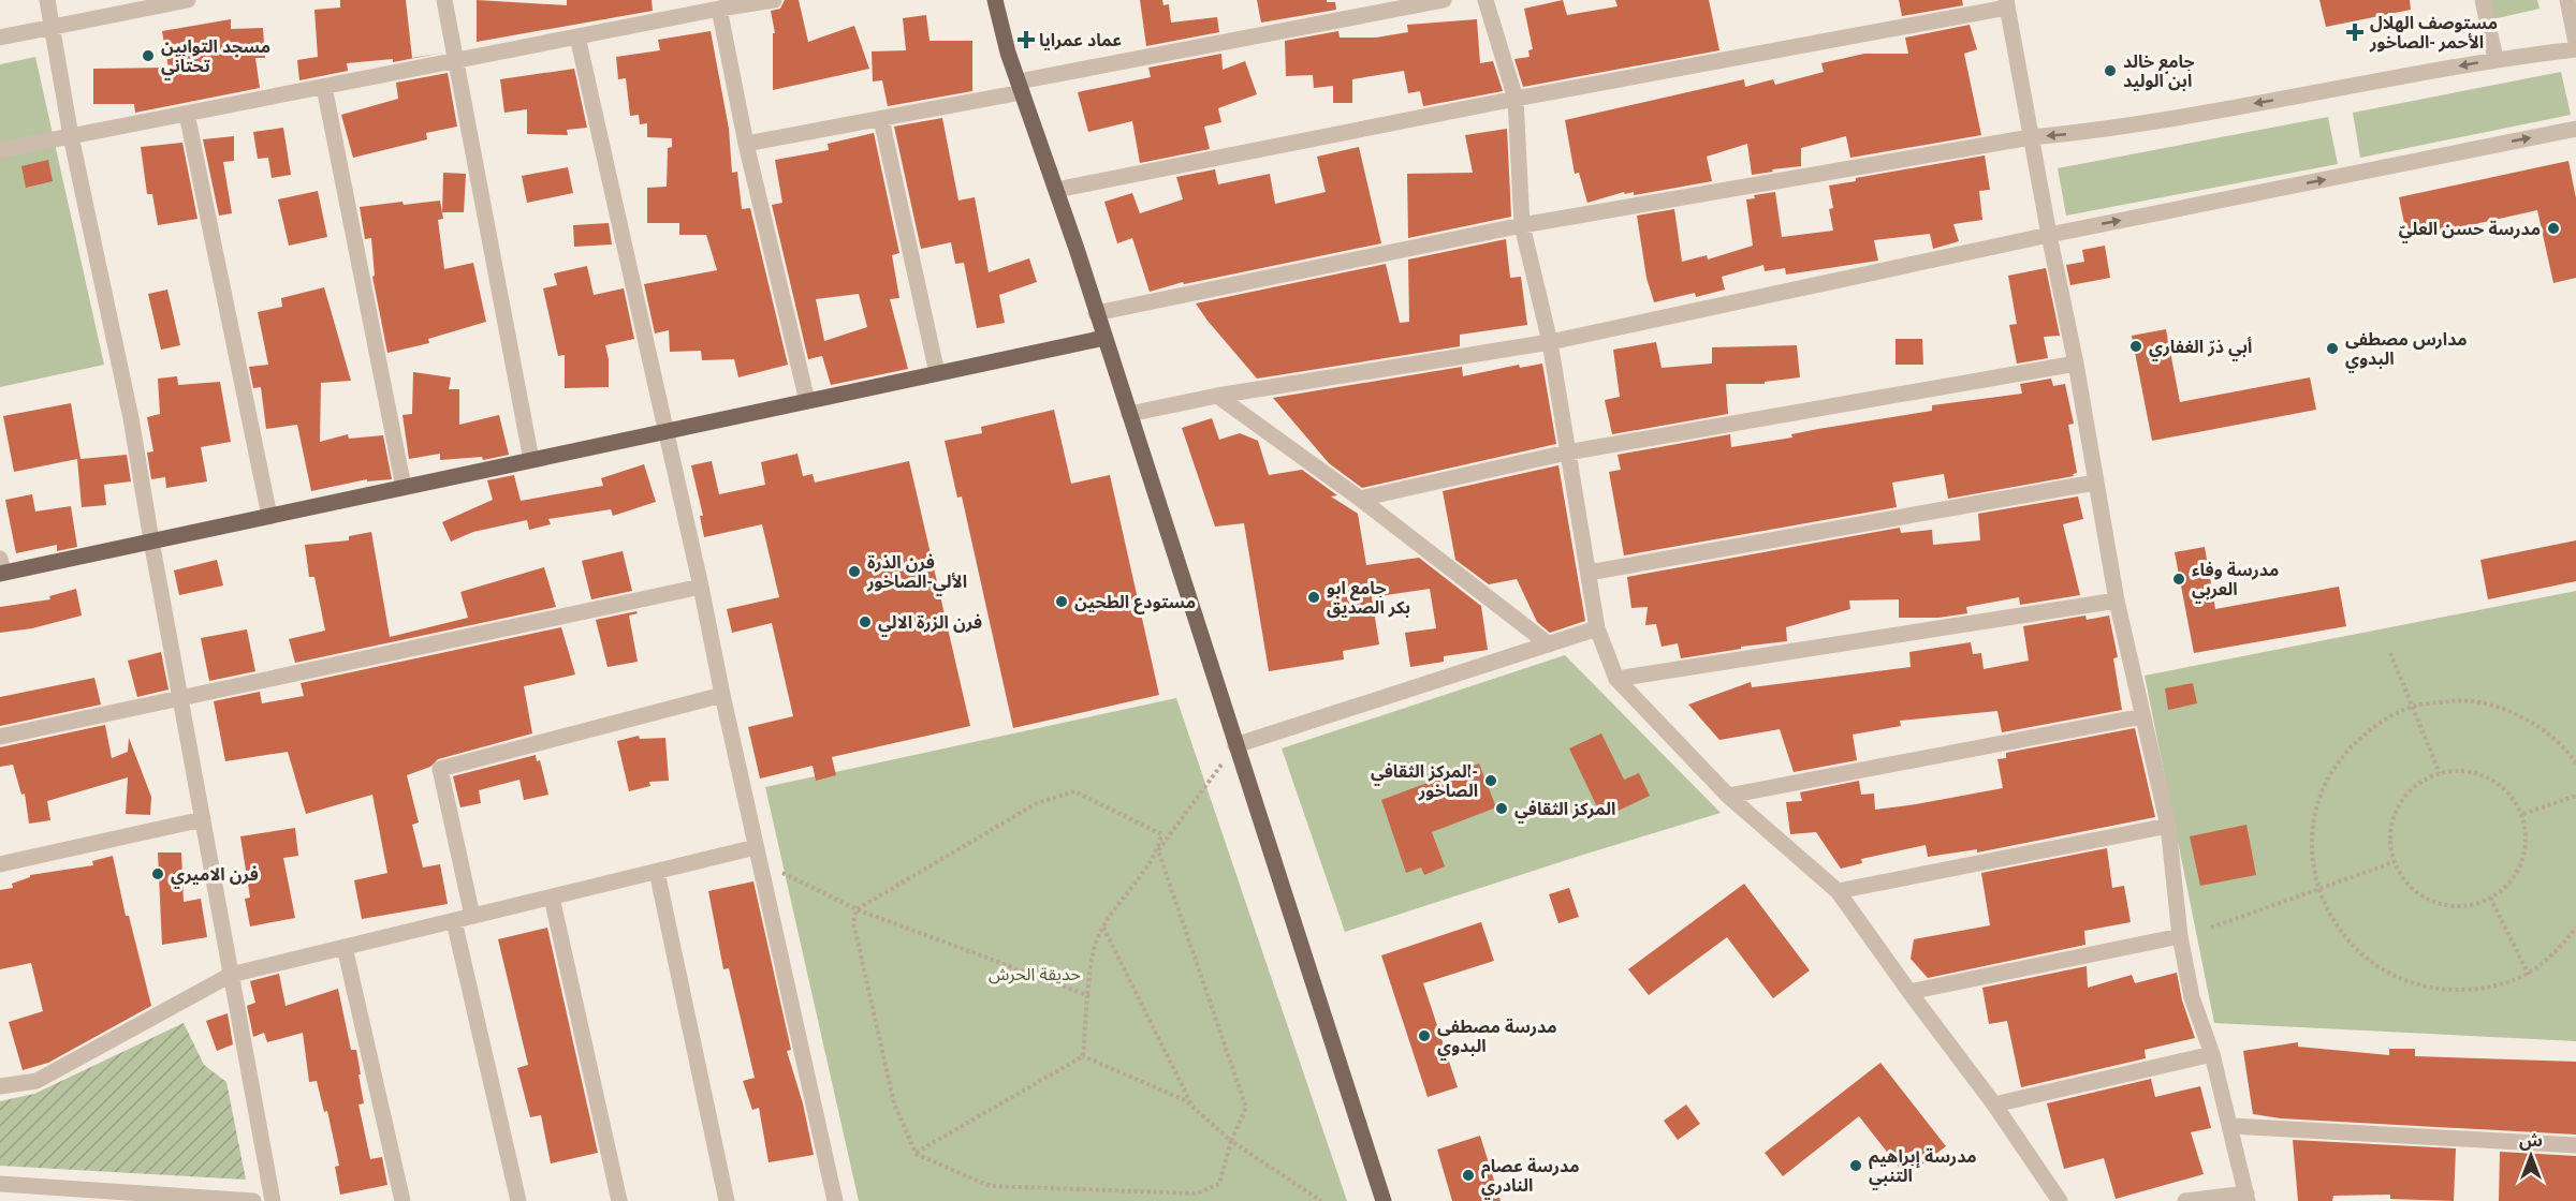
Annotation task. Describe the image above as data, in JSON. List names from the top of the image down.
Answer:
{
  "parks": ["حديقة الحرش"],
  "places": {
    "health": ["مستوصف الهلال الأحمر -الصاخور", "عماد عمرايا"],
    "other": [
      "مسجد التوابين تحتاني",
      "جامع خالد ابن الوليد",
      "مدرسة حسن العليّ",
      "أبي ذرّ الغفاري",
      "مدارس مصطفى البدوي",
      "فرن الذرة الألي-الصاخور",
      "مدرسة وفاء العربي",
      "جامع ابو بكر الصديق",
      "مستودع الطحين",
      "فرن الزرة الالي",
      "المركز الثقافي- الصاخور",
      "المركز الثقافي",
      "فرن الاميري",
      "مدرسة مصطفى البدوي",
      "مدرسة إبراهيم التنبي",
      "مدرسة عصام النادري"
    ]
  },
  "north": "top"
}
